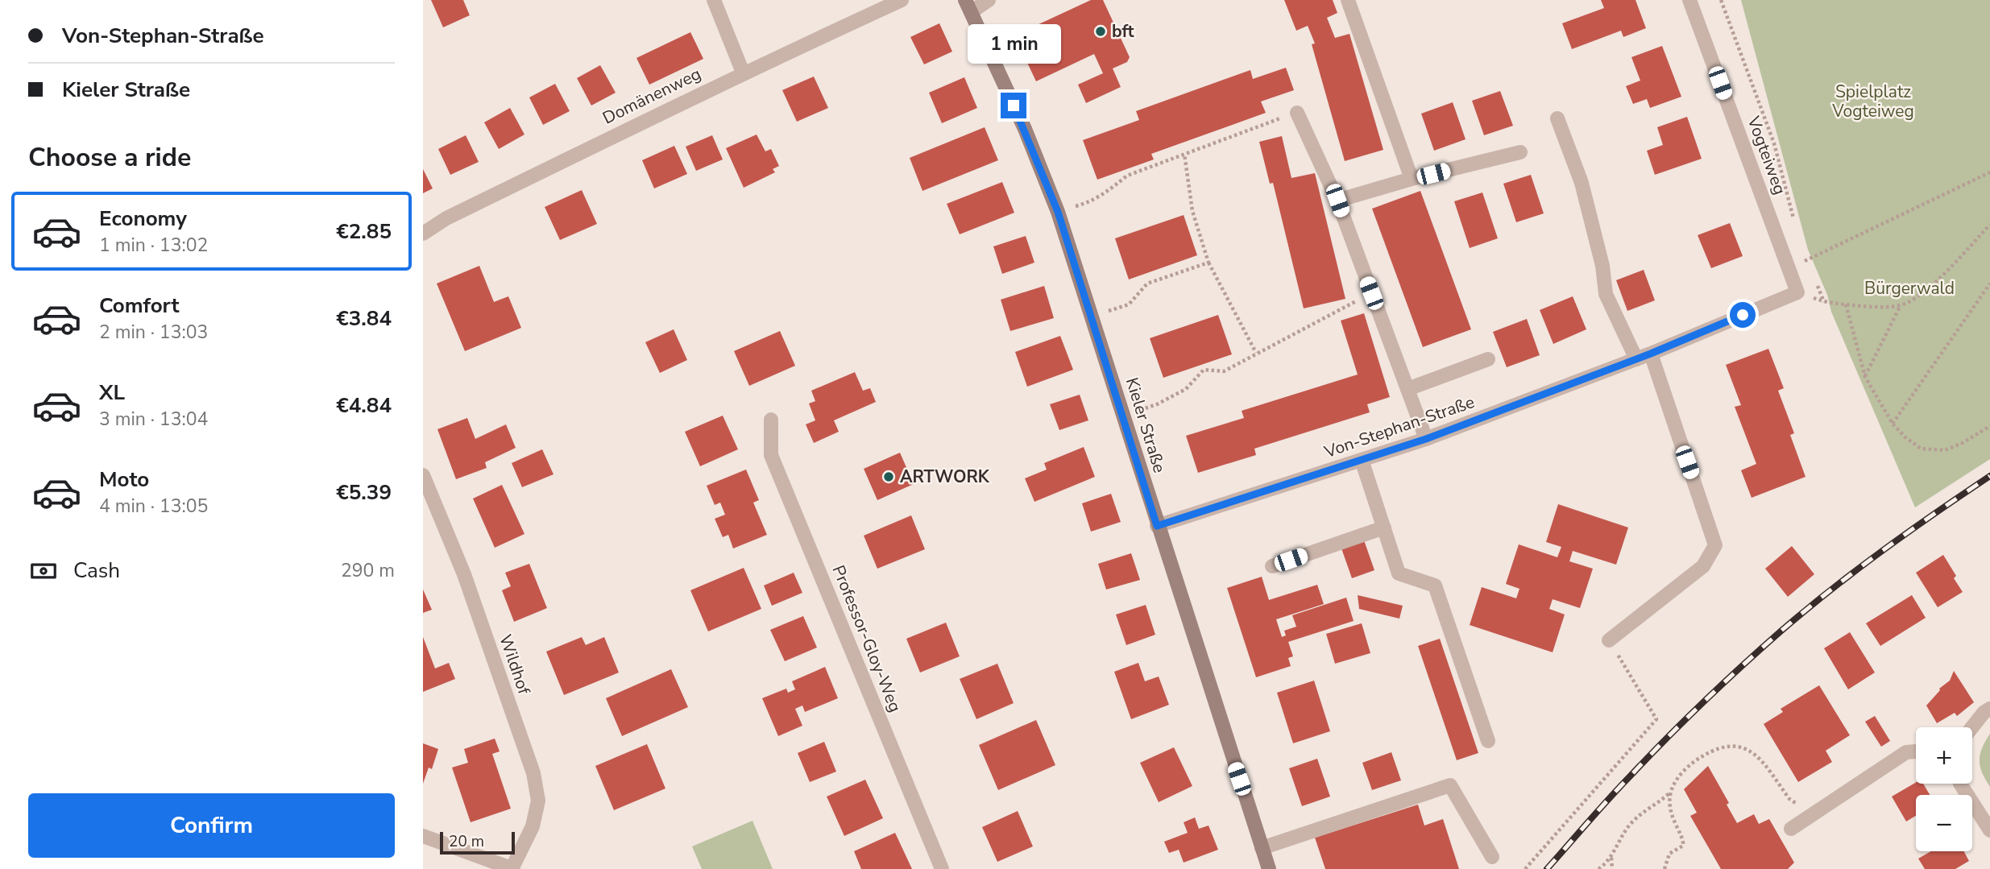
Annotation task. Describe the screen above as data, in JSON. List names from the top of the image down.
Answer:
{
  "streets": {
    "main road": ["Kieler Straße"],
    "street": [
      "Domänenweg",
      "Vogteiweg",
      "Von-Stephan-Straße",
      "Professor-Gloy-Weg",
      "Wildhof"
    ]
  },
  "crossings": [
    ["Vogteiweg", "Von-Stephan-Straße"],
    ["Kieler Straße", "Von-Stephan-Straße"]
  ],
  "parks": ["Spielplatz Vogteiweg", "Bürgerwald"],
  "places": ["bft", "ARTWORK"],
  "scale_bar": "20 m",
  "page": {
    "banner": ["Von-Stephan-Straße", "Kieler Straße"],
    "bubble": "1 min",
    "heading": "Choose a ride",
    "list": [
      {
        "name": "Economy",
        "note": "1 min · 13:02",
        "value": "€2.85"
      },
      {
        "name": "Comfort",
        "note": "2 min · 13:03",
        "value": "€3.84"
      },
      {
        "name": "XL",
        "note": "3 min · 13:04",
        "value": "€4.84"
      },
      {
        "name": "Moto",
        "note": "4 min · 13:05",
        "value": "€5.39"
      }
    ],
    "pay": ["Cash", "290 m"],
    "map_buttons": ["+", "−"],
    "buttons": "Confirm",
    "scale": "20 m"
  }
}
